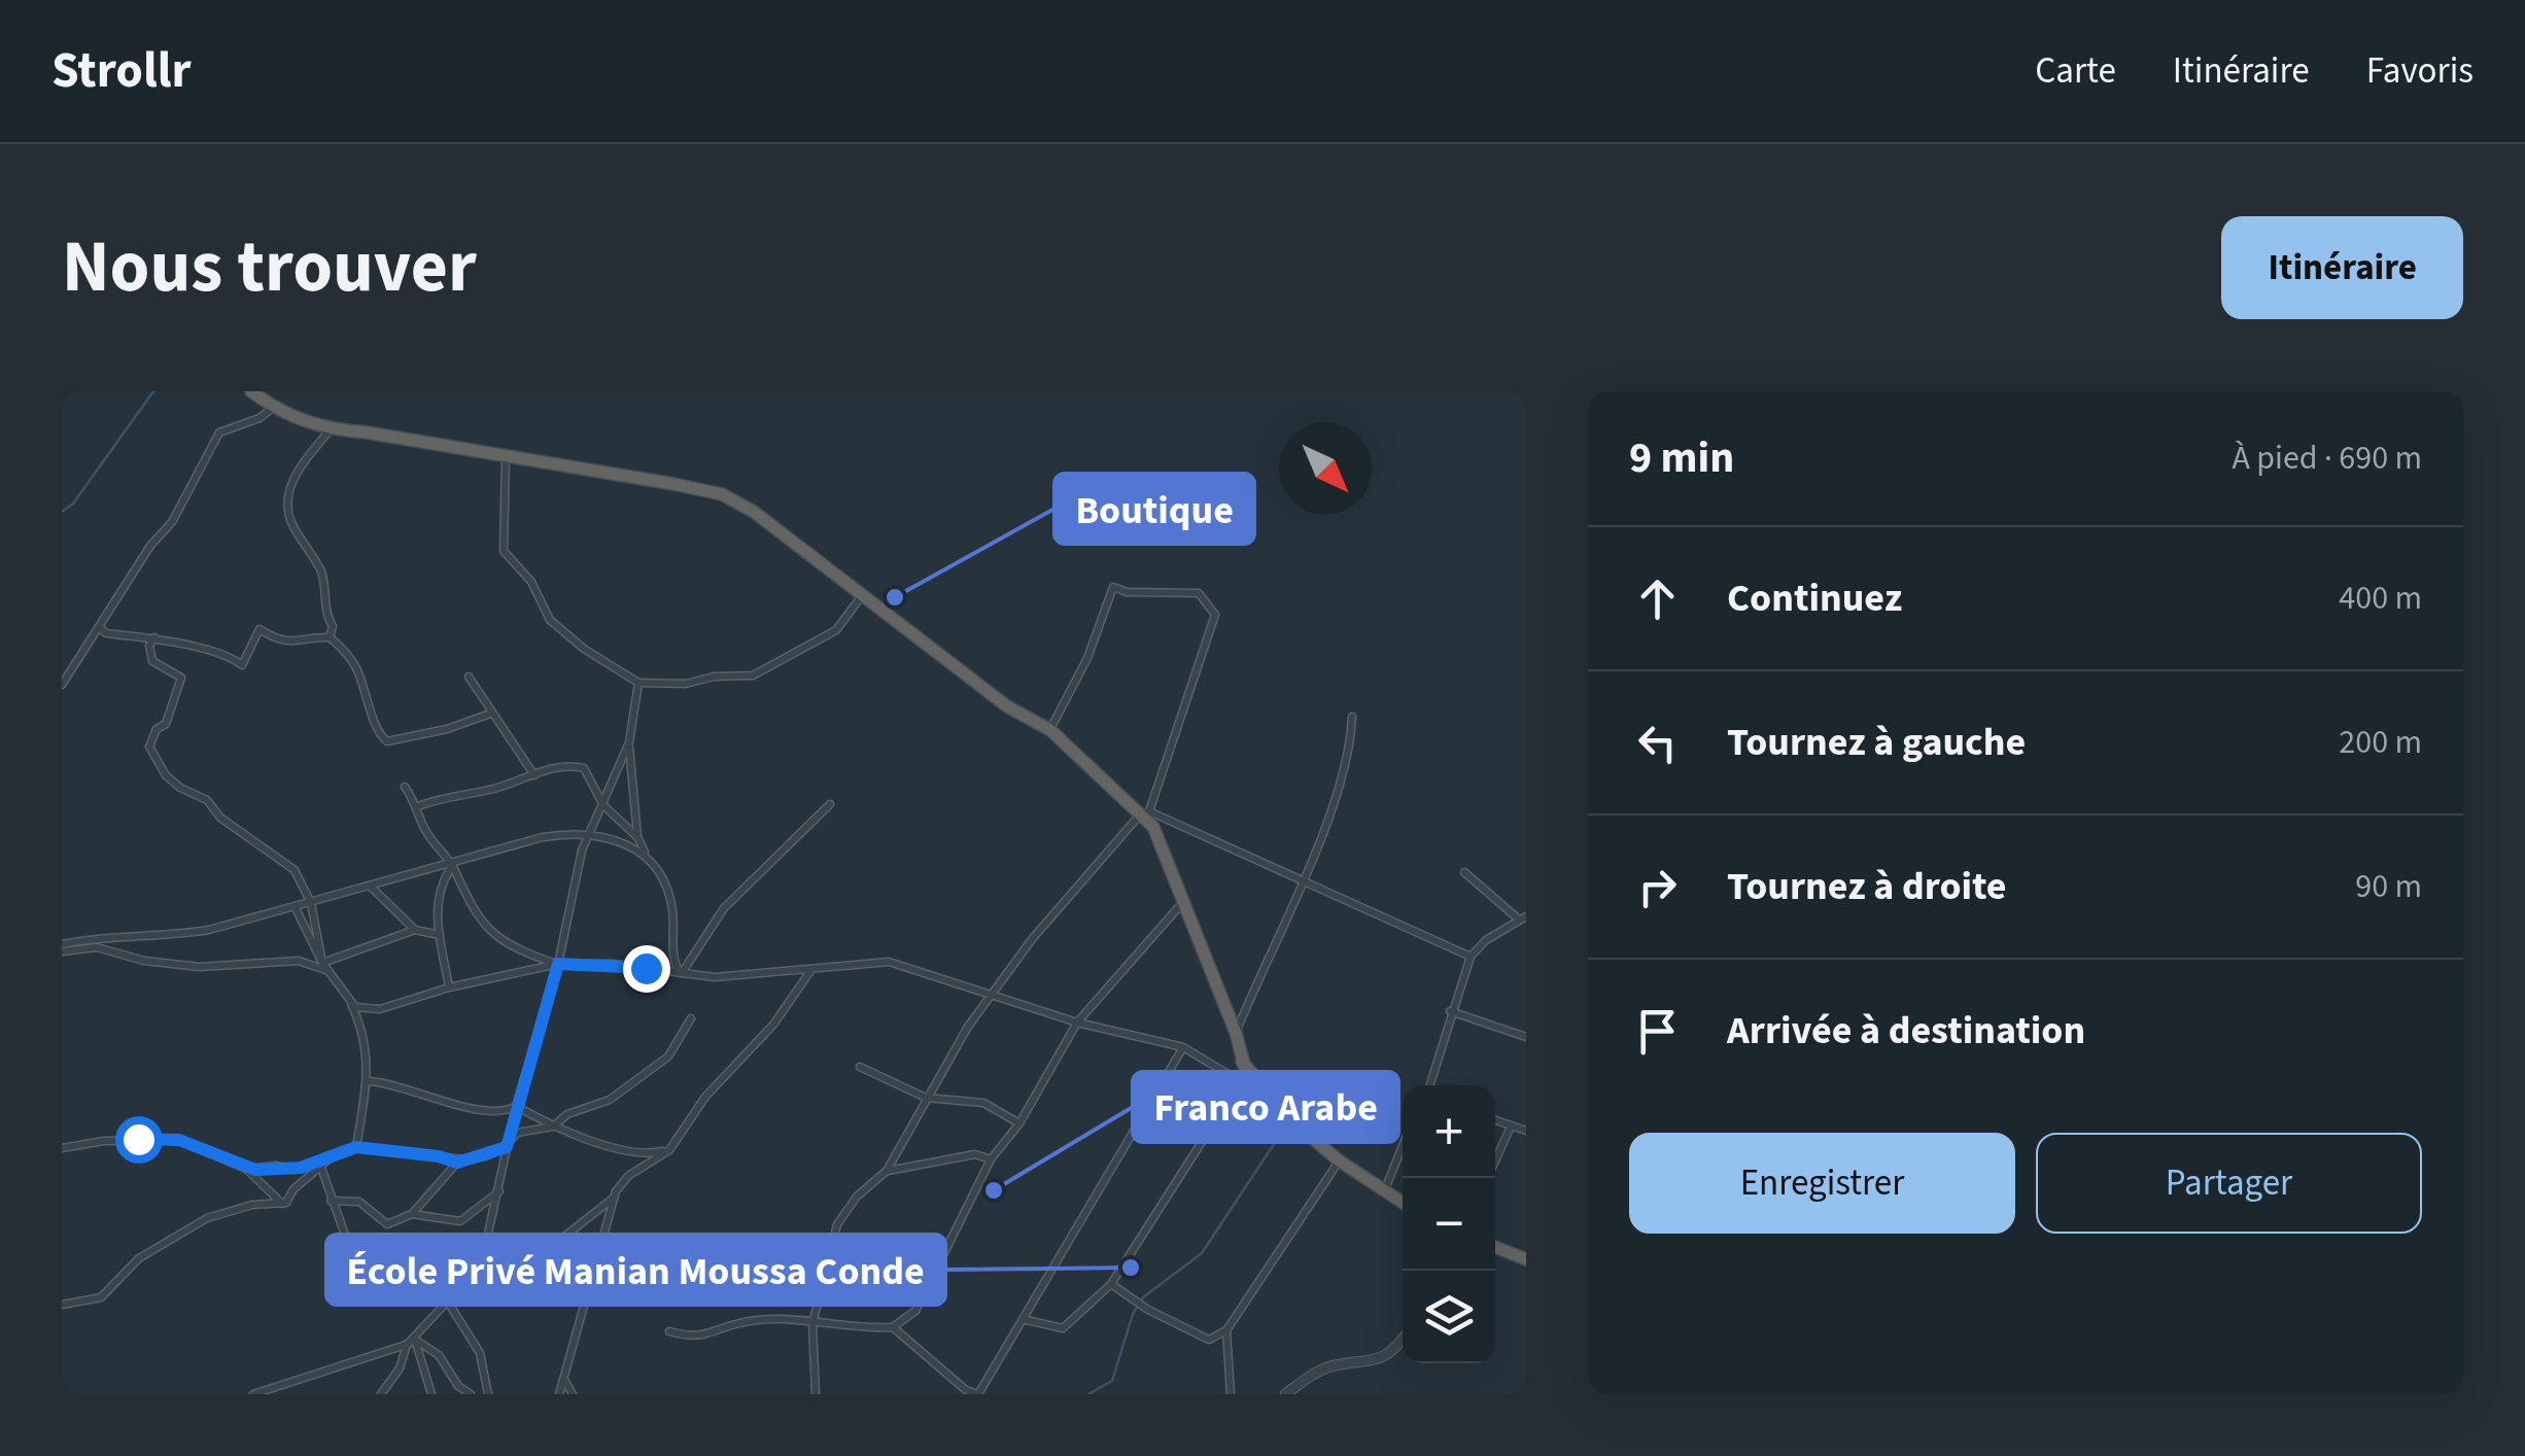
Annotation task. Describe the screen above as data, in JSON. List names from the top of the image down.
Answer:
{
  "places": ["Boutique", "Franco Arabe", "École Privé Manian Moussa Conde"],
  "north": "bottom right",
  "page": {
    "header": "Strollr",
    "nav": ["Carte", "Itinéraire", "Favoris"],
    "title": "Nous trouver",
    "buttons": [
      "Itinéraire",
      ["Enregistrer", "Partager"]
    ],
    "heading": ["9 min", "À pied · 690 m"],
    "list": [
      ["Continuez", "400 m"],
      ["Tournez à gauche", "200 m"],
      ["Tournez à droite", "90 m"],
      "Arrivée à destination"
    ],
    "map_buttons": ["+", "−"]
  }
}
